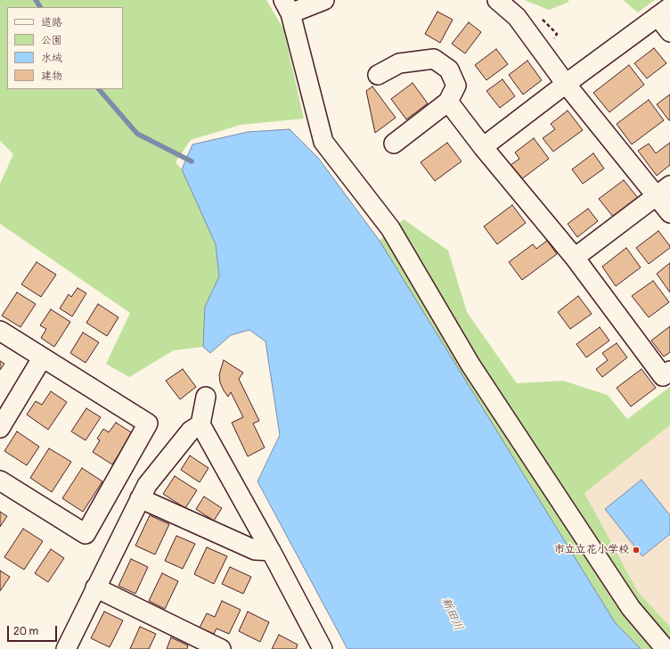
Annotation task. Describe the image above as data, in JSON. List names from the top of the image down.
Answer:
{
  "water": ["新田川"],
  "places": ["市立立花小学校"],
  "legend": [
    "道路",
    "公園",
    "水域",
    "建物"
  ],
  "scale_bar": "20 m"
}
